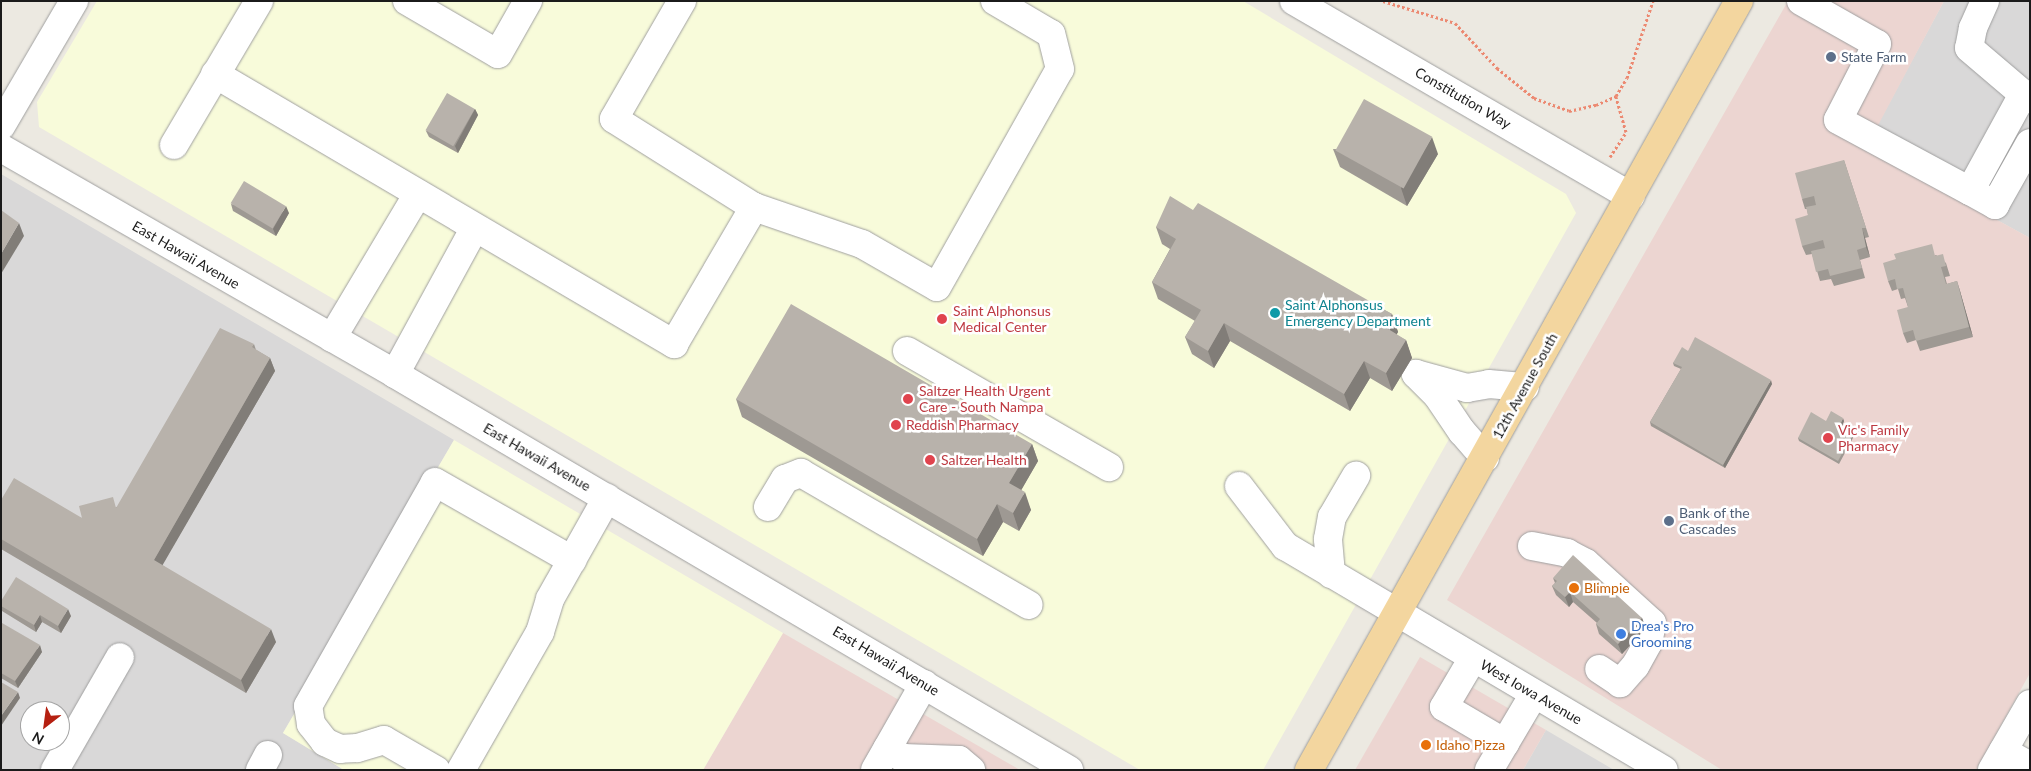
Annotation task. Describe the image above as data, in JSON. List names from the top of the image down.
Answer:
{
  "streets": {
    "main road": ["12th Avenue South"],
    "street": ["Constitution Way", "East Hawaii Avenue", "West Iowa Avenue"]
  },
  "crossings": [
    ["Constitution Way", "12th Avenue South"],
    ["12th Avenue South", "West Iowa Avenue"]
  ],
  "places": [
    "State Farm",
    "Saint Alphonsus Emergency Department",
    "Saint Alphonsus Medical Center",
    "Saltzer Health Urgent Care - South Nampa",
    "Reddish Pharmacy",
    "Vic's Family Pharmacy",
    "Saltzer Health",
    "Bank of the Cascades",
    "Blimpie",
    "Drea's Pro Grooming",
    "Idaho Pizza"
  ],
  "north": "bottom left"
}
